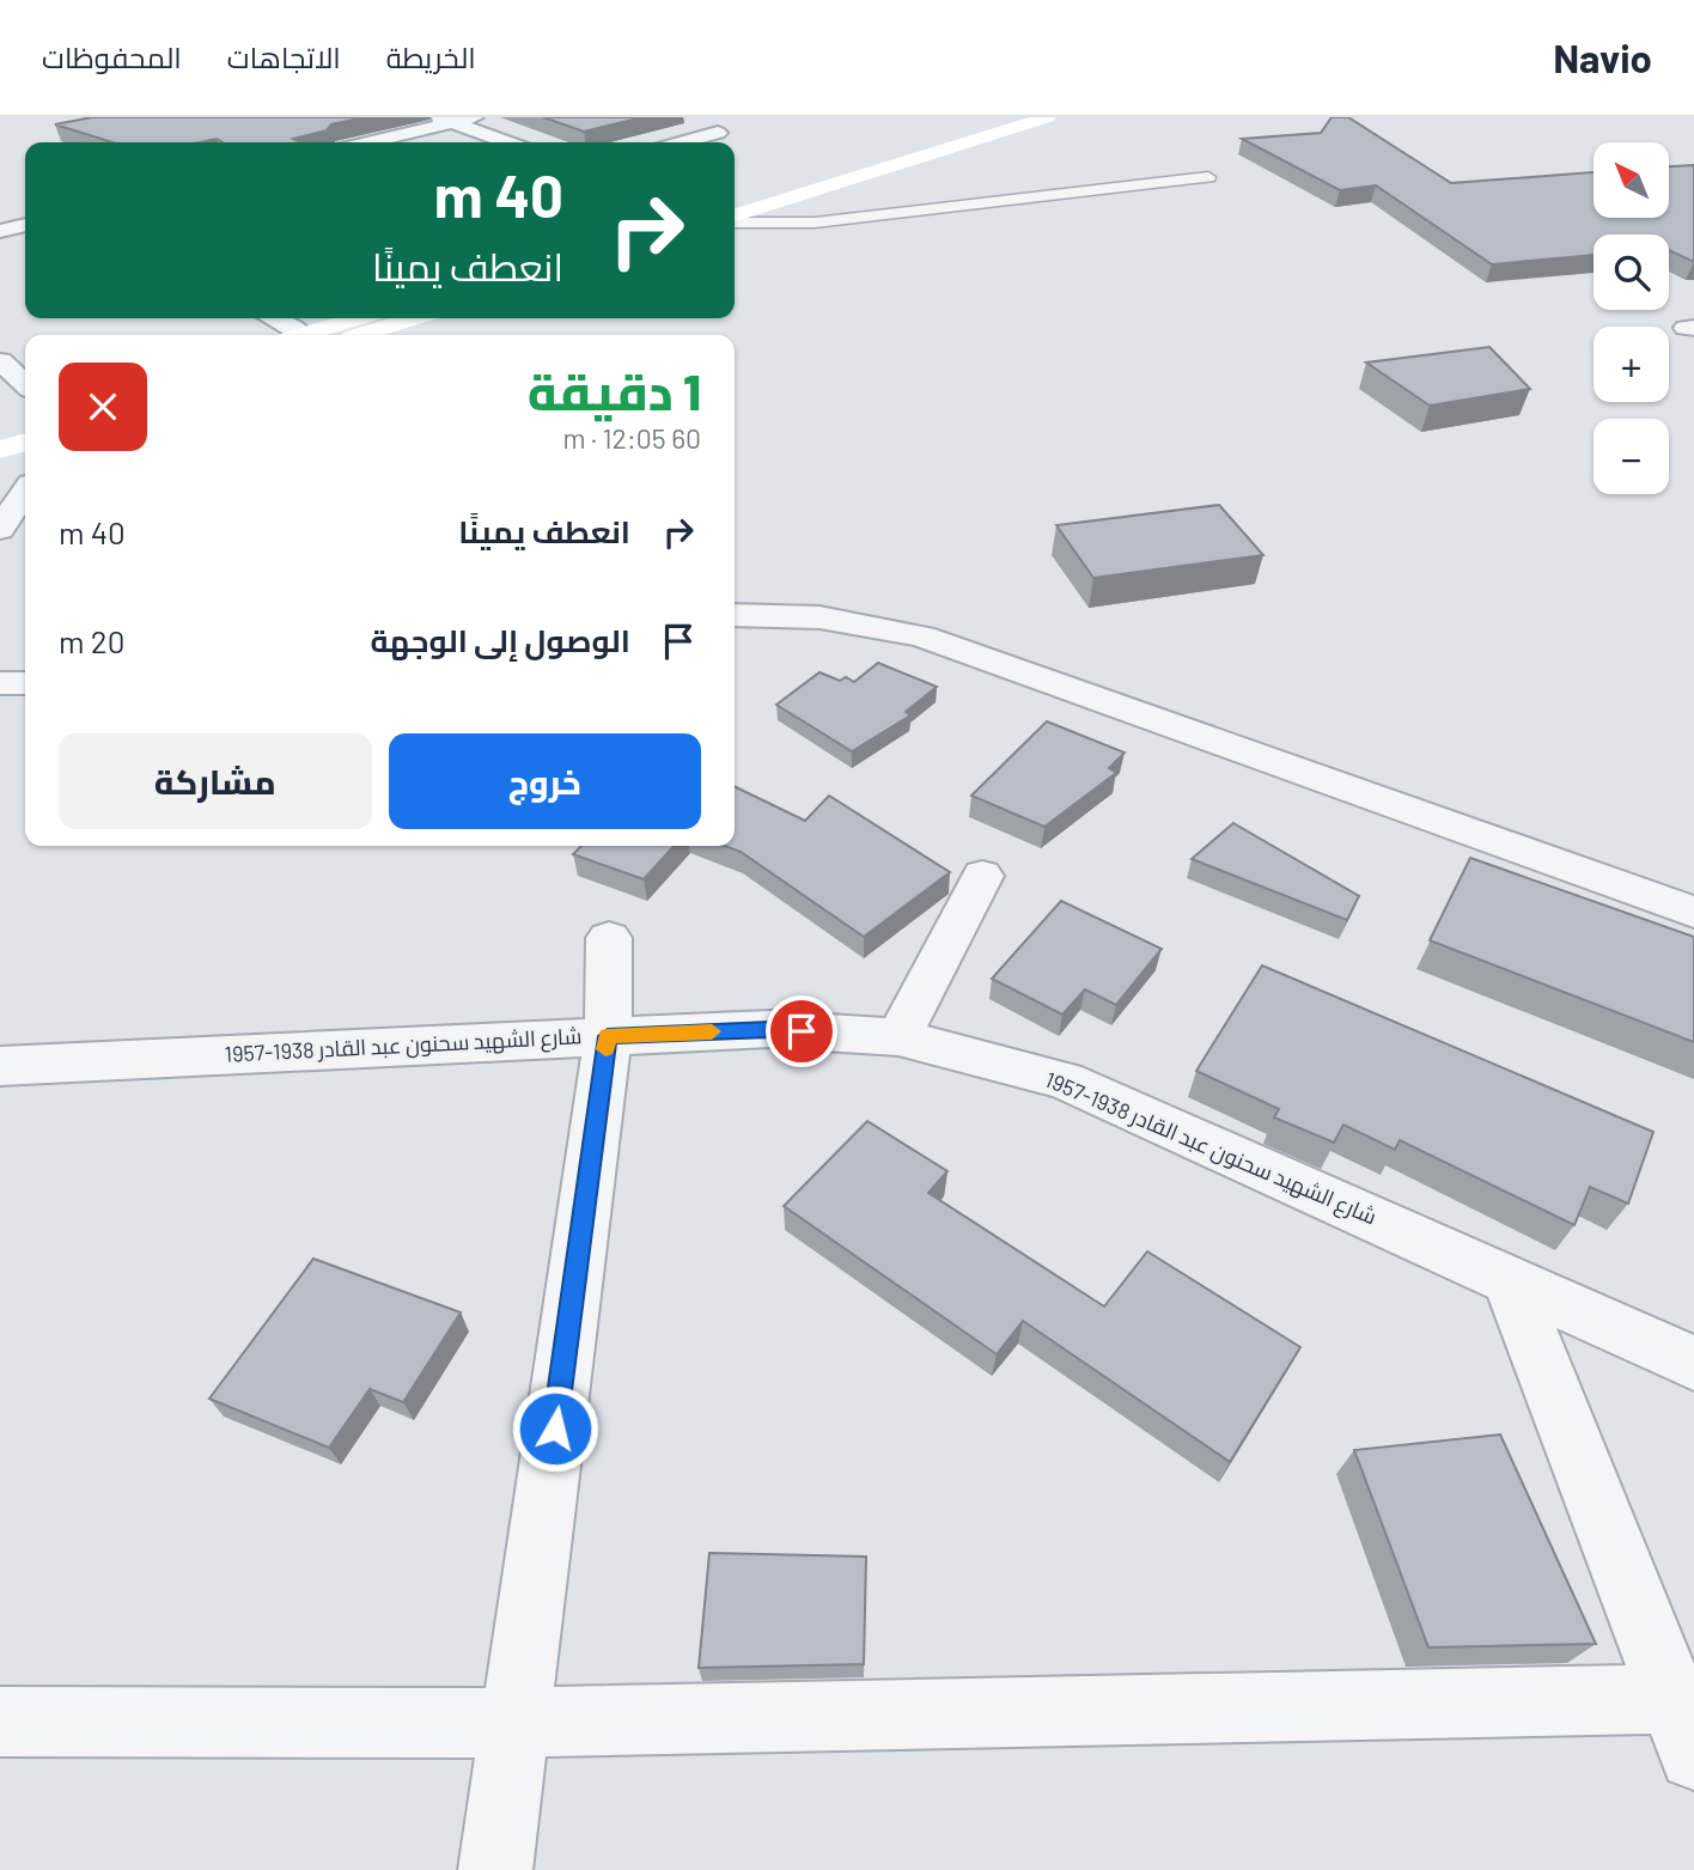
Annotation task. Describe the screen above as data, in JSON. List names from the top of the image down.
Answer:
{
  "streets": {
    "street": ["شارع الشهيد سحنون عبد القادر 1938-1957"]
  },
  "north": "top left",
  "page": {
    "header": "Navio",
    "nav": ["الخريطة", "الاتجاهات", "المحفوظات"],
    "map_buttons": ["+", "−"],
    "turn": ["40 m", "انعطف يمينًا"],
    "heading": ["1 دقيقة", "60 m · 12:05"],
    "list": [
      {
        "name": "انعطف يمينًا",
        "value": "40 m"
      },
      {
        "name": "الوصول إلى الوجهة",
        "value": "20 m"
      }
    ],
    "buttons": ["خروج", "مشاركة"]
  }
}
